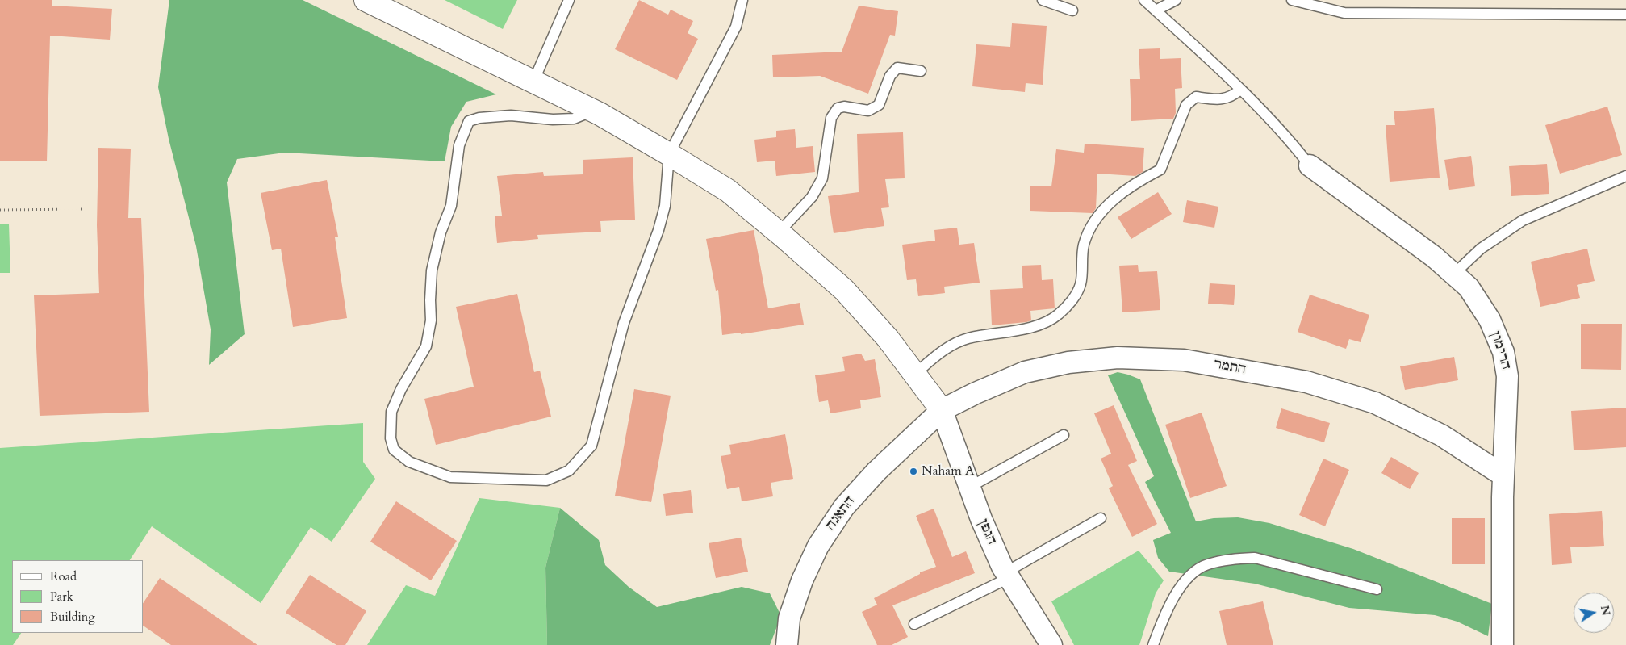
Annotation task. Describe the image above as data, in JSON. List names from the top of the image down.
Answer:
{
  "streets": {
    "street": [
      "הרימון",
      "התמר",
      "התאנה",
      "הגפן"
    ]
  },
  "crossings": [
    ["הרימון", "התמר"],
    ["התמר", "התאנה"],
    ["התמר", "הגפן"],
    ["התאנה", "הגפן"]
  ],
  "places": ["Naham A"],
  "legend": ["Road", "Park", "Building"],
  "north": "right"
}
